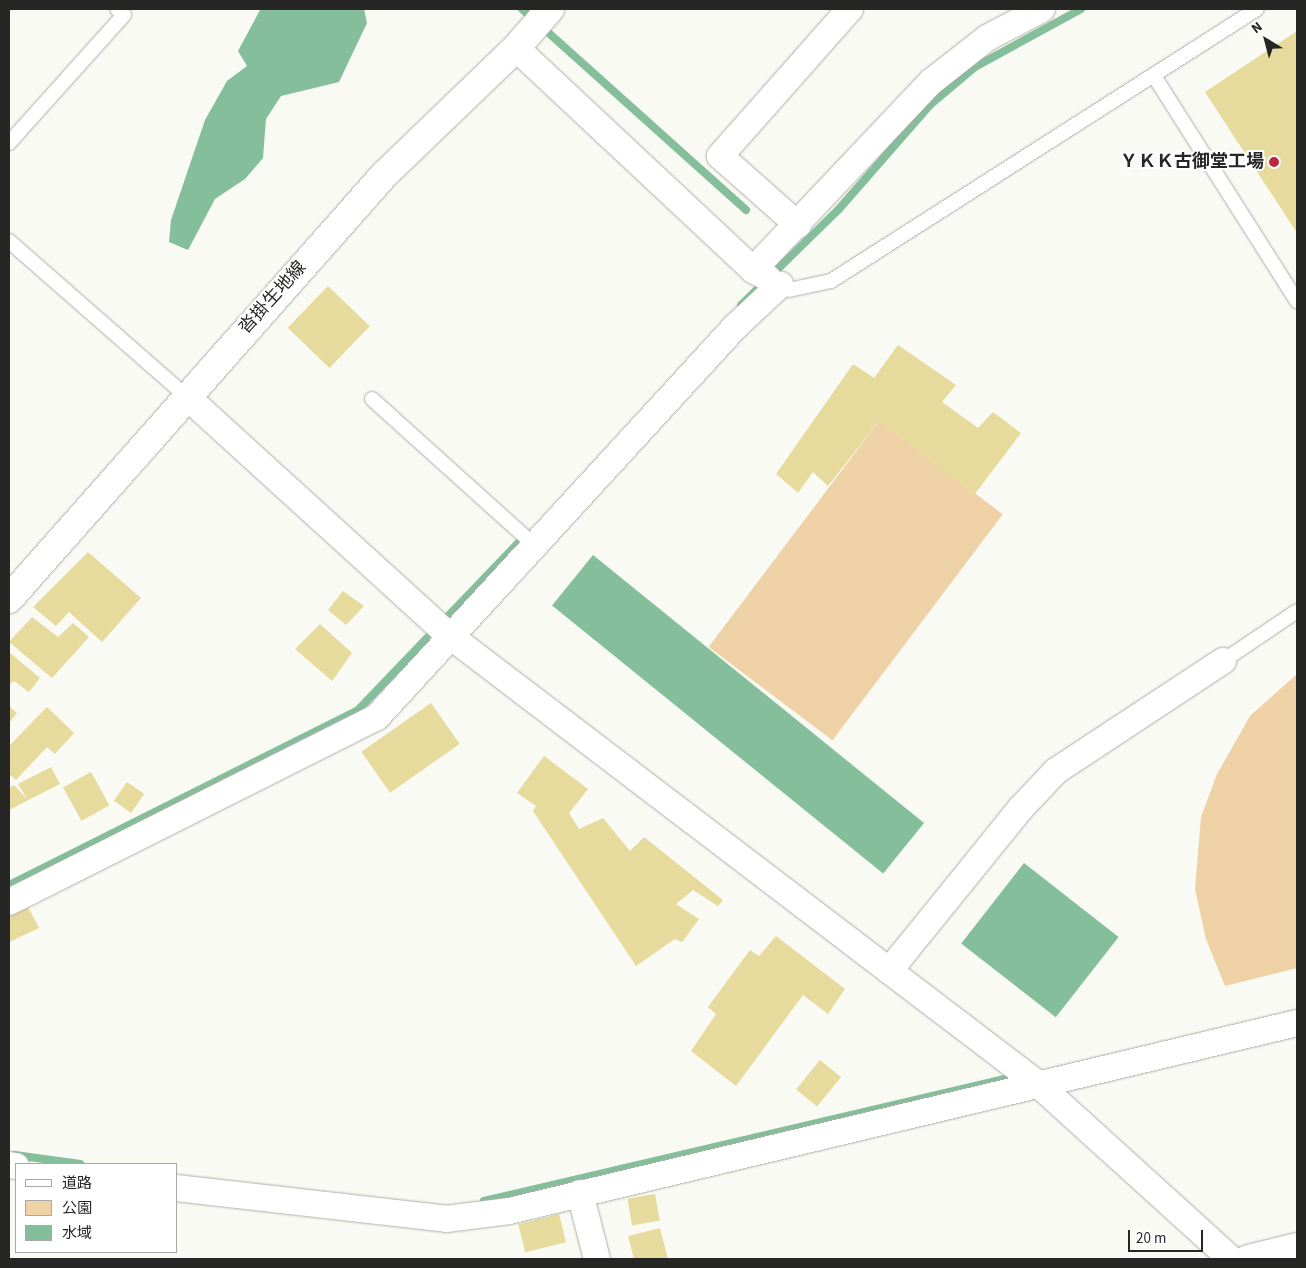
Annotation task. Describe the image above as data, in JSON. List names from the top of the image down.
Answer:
{
  "streets": {
    "main road": ["沓掛生地線"]
  },
  "places": ["ＹＫＫ古御堂工場"],
  "legend": ["道路", "公園", "水域"],
  "scale_bar": "20 m",
  "north": "top left"
}
